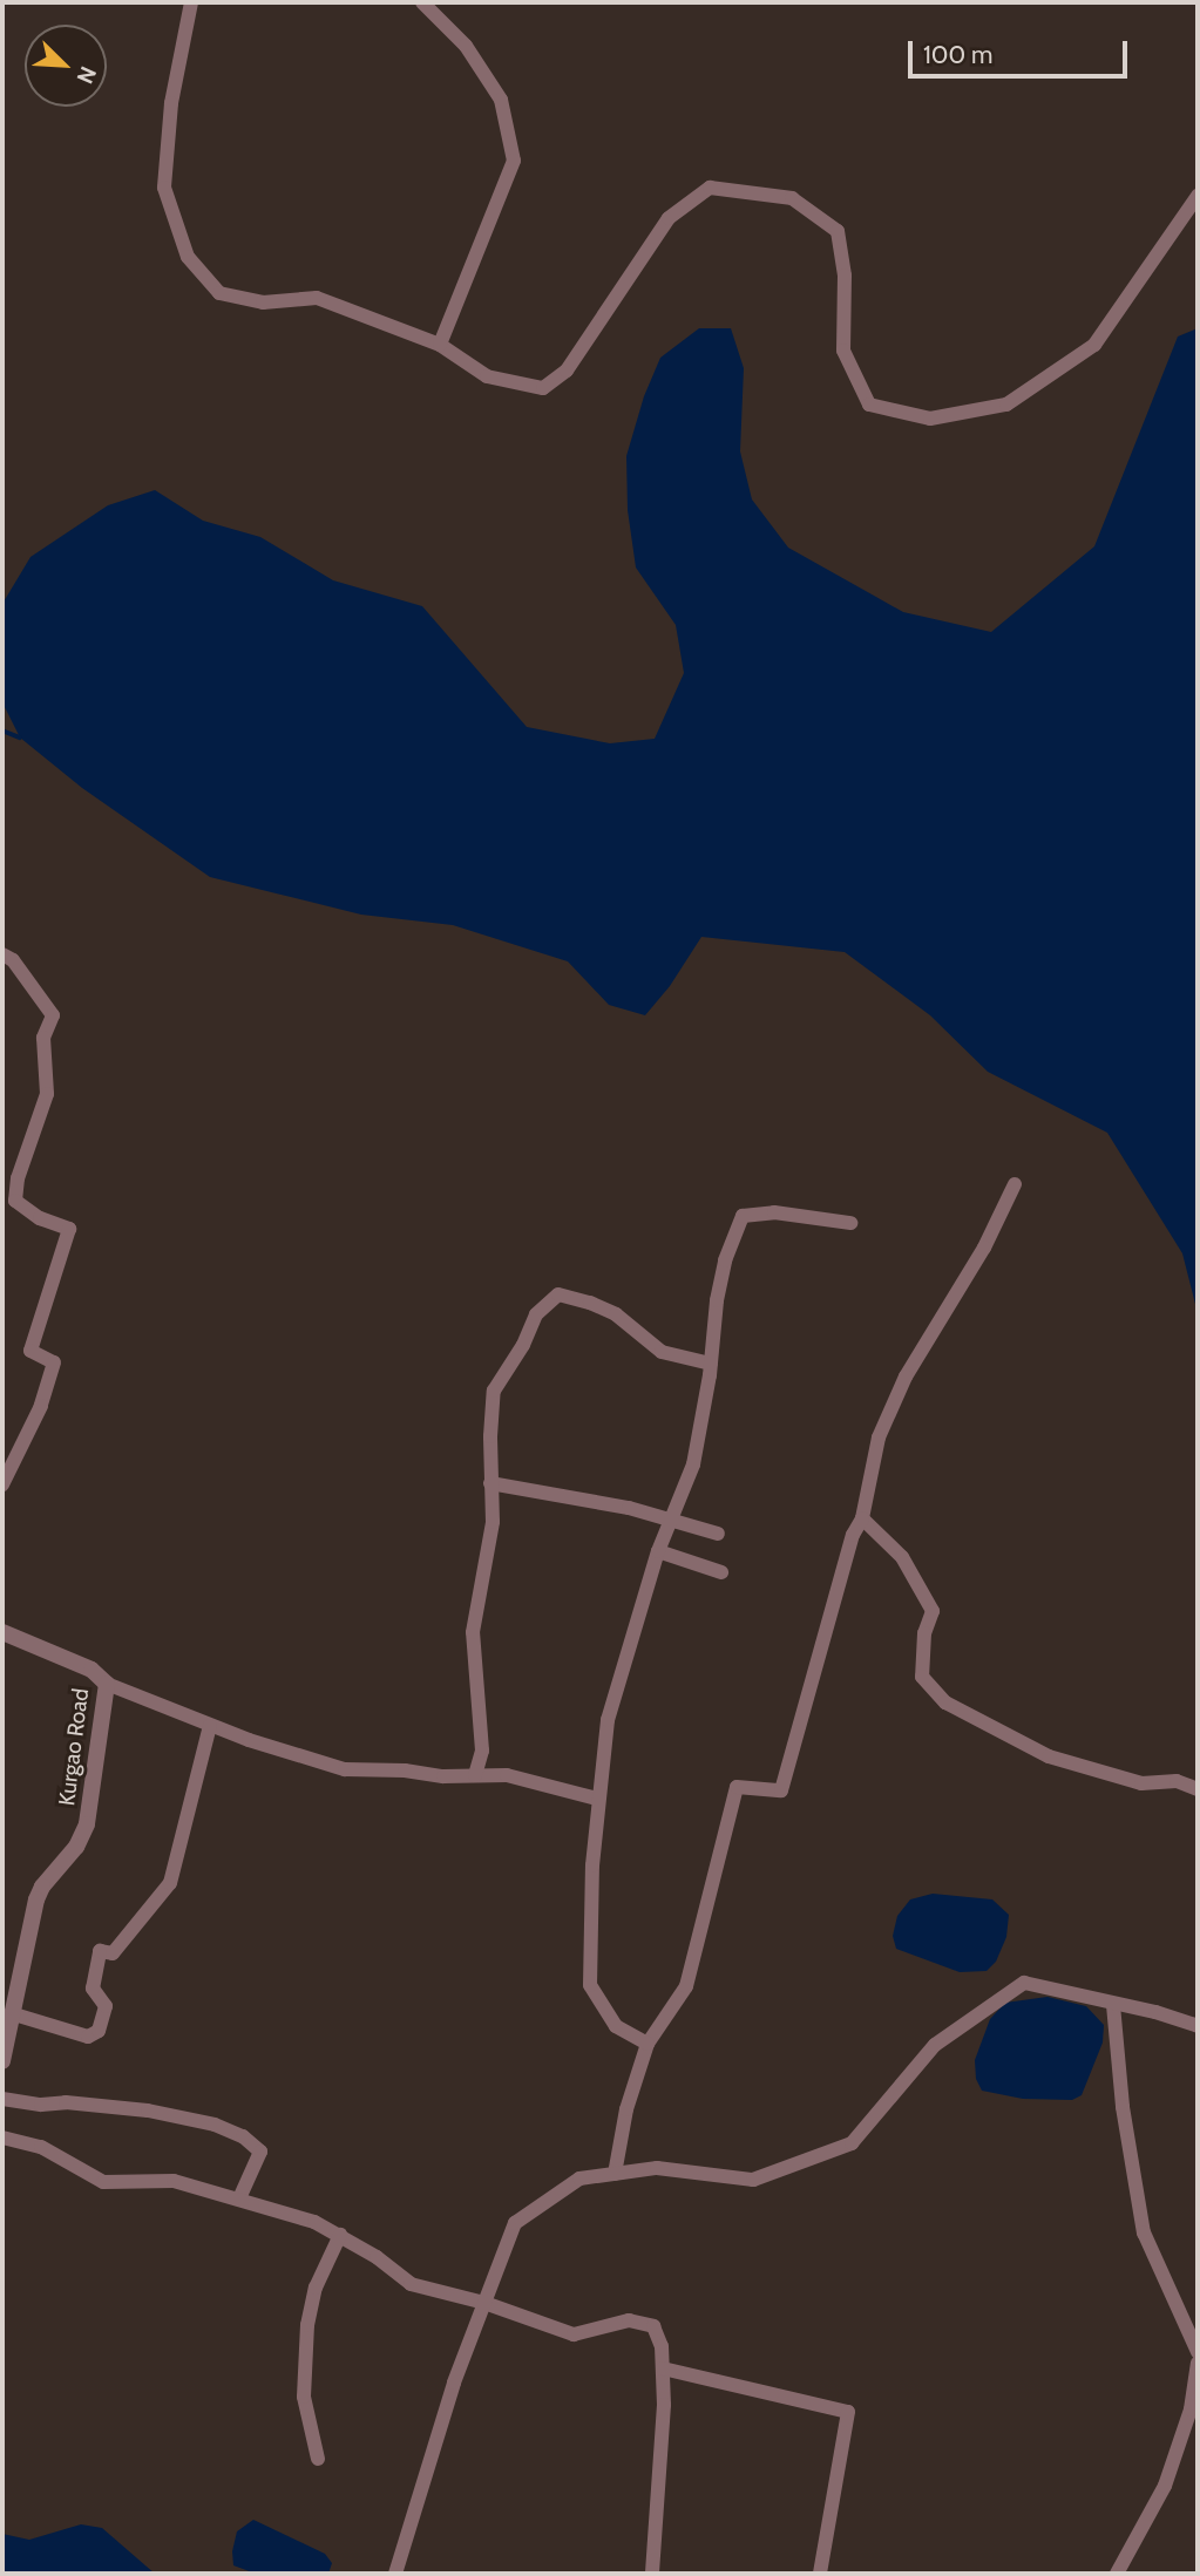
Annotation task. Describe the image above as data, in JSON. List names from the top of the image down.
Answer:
{
  "streets": {
    "street": ["Kurgao Road"]
  },
  "scale_bar": "100 m",
  "north": "bottom right"
}
